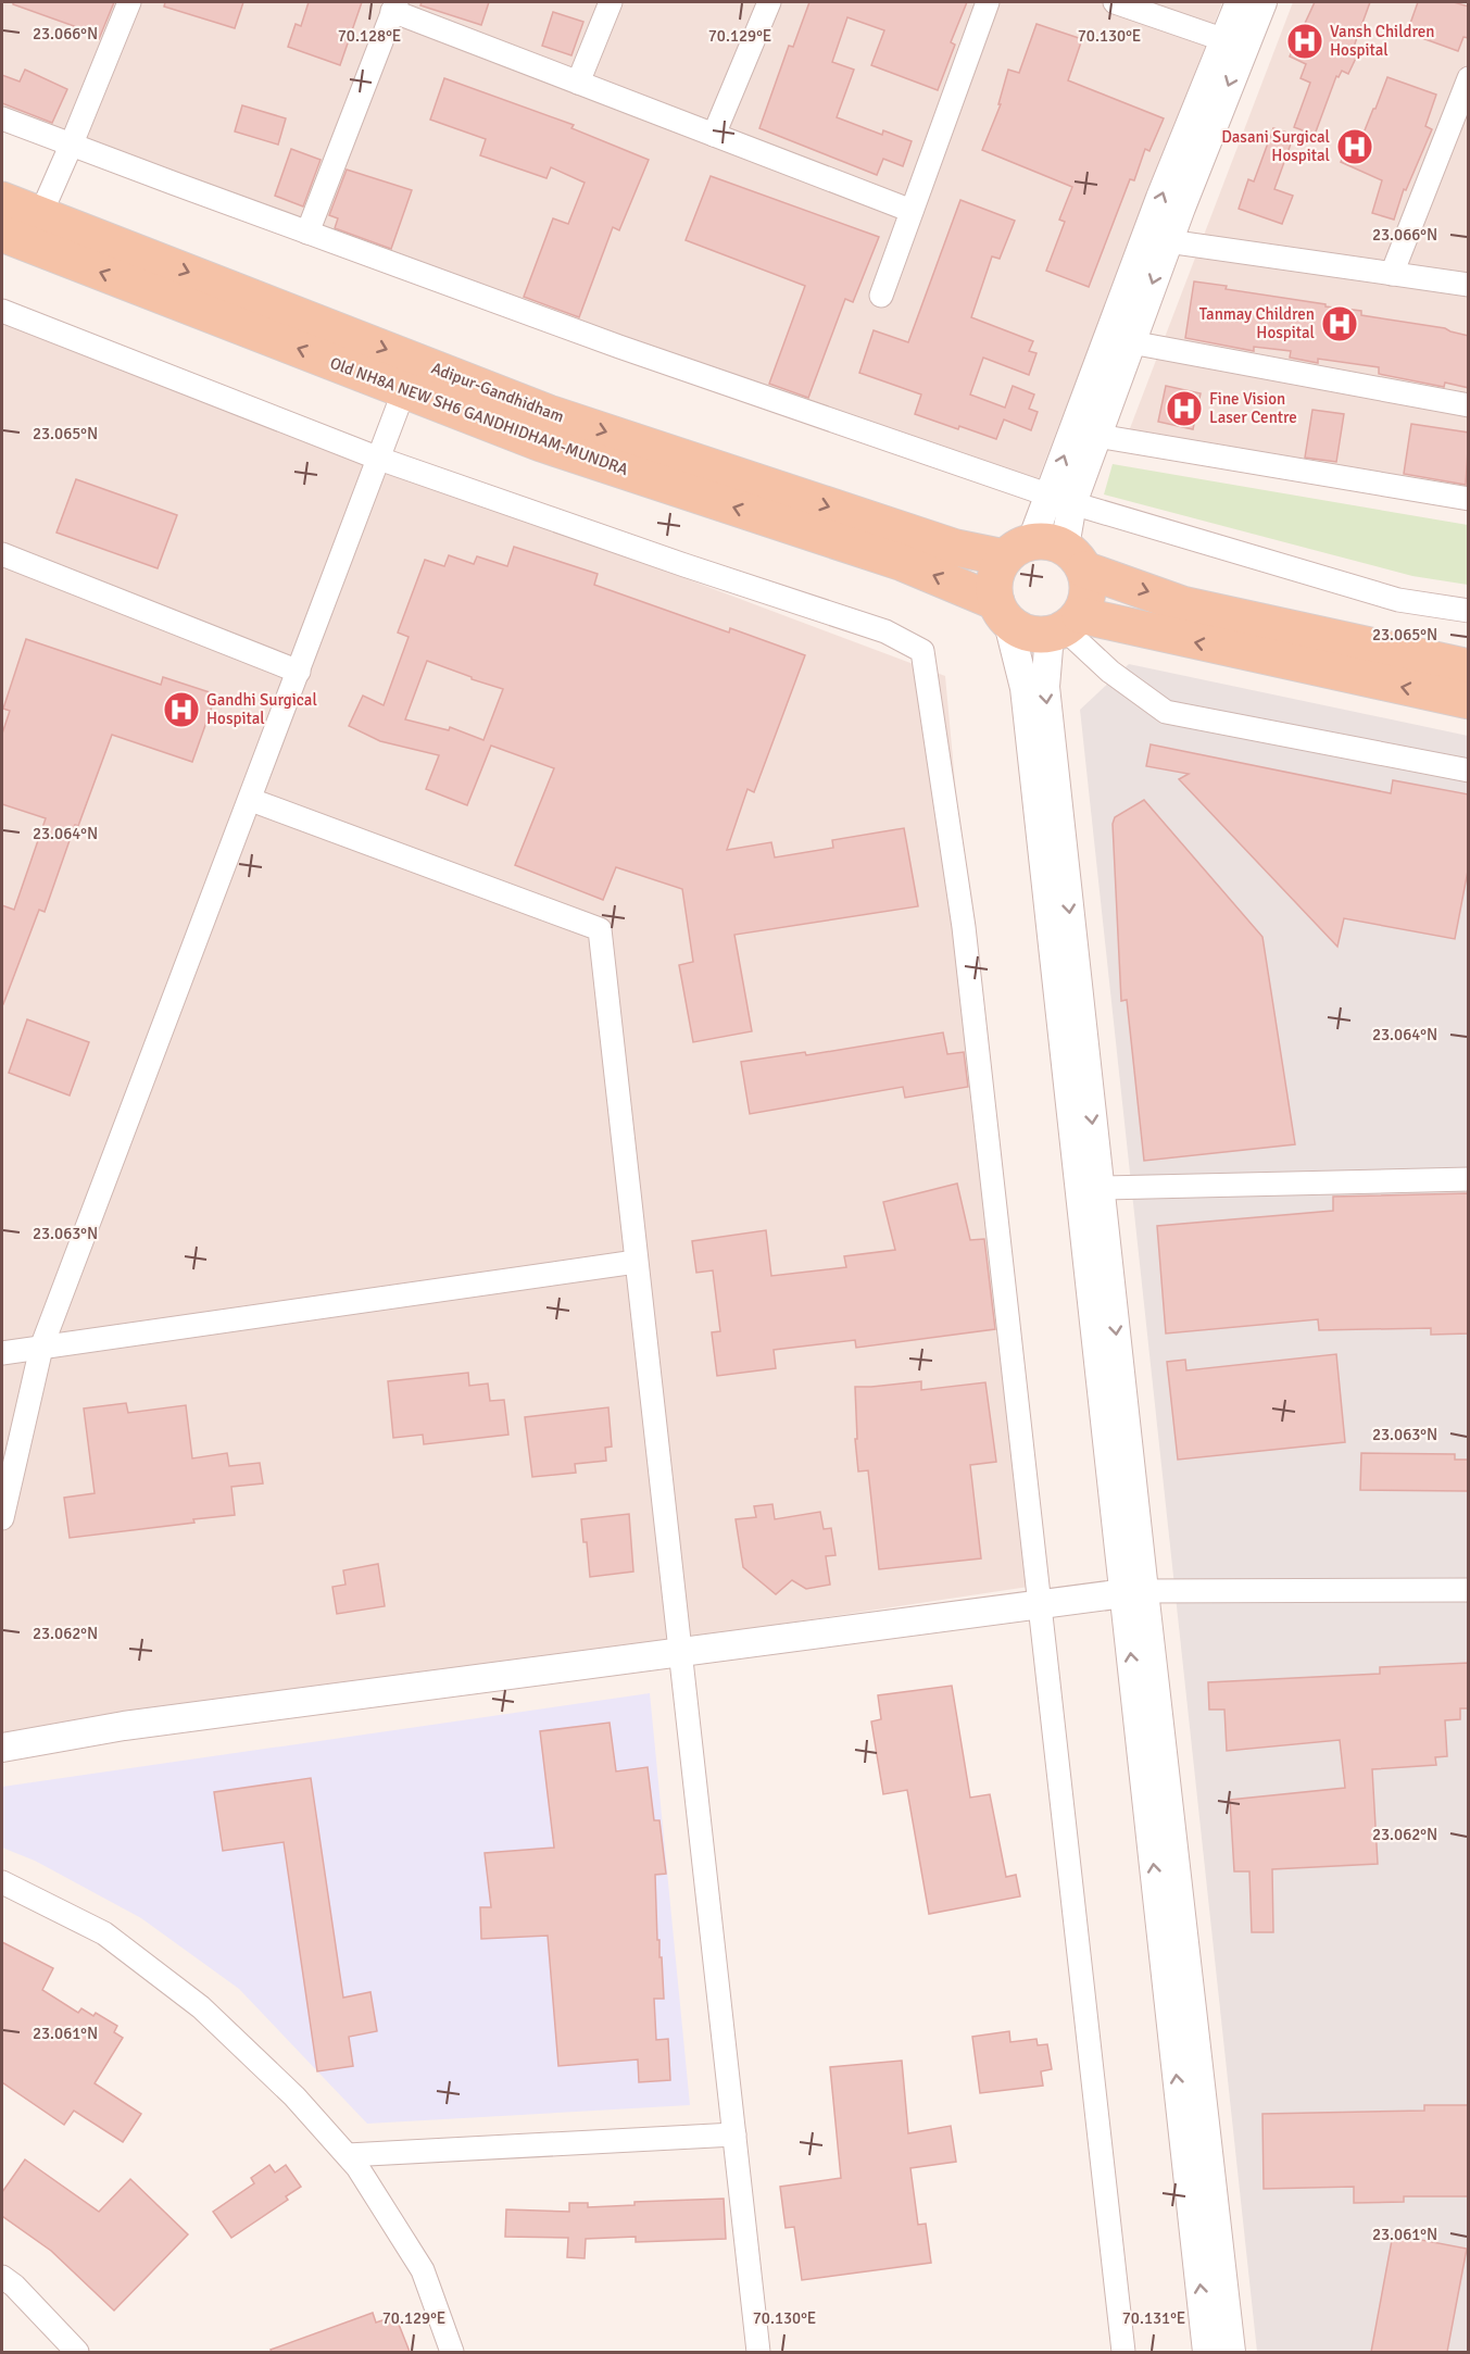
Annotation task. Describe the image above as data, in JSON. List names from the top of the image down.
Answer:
{
  "streets": {
    "main road": ["Adipur-Gandhidham", "Old NH8A NEW SH6 GANDHIDHAM-MUNDRA"]
  },
  "crossings": [
    ["Adipur-Gandhidham", "Old NH8A NEW SH6 GANDHIDHAM-MUNDRA"]
  ],
  "one_way": ["Old NH8A NEW SH6 GANDHIDHAM-MUNDRA"],
  "places": {
    "hospital": [
      "Vansh Children Hospital",
      "Dasani Surgical Hospital",
      "Tanmay Children Hospital",
      "Fine Vision Laser Centre",
      "Gandhi Surgical Hospital"
    ]
  },
  "coordinates": [
    "23.066°N",
    "70.128°E",
    "70.129°E",
    "70.130°E",
    "23.065°N",
    "23.064°N",
    "23.063°N",
    "23.062°N",
    "23.061°N",
    "70.131°E"
  ]
}
